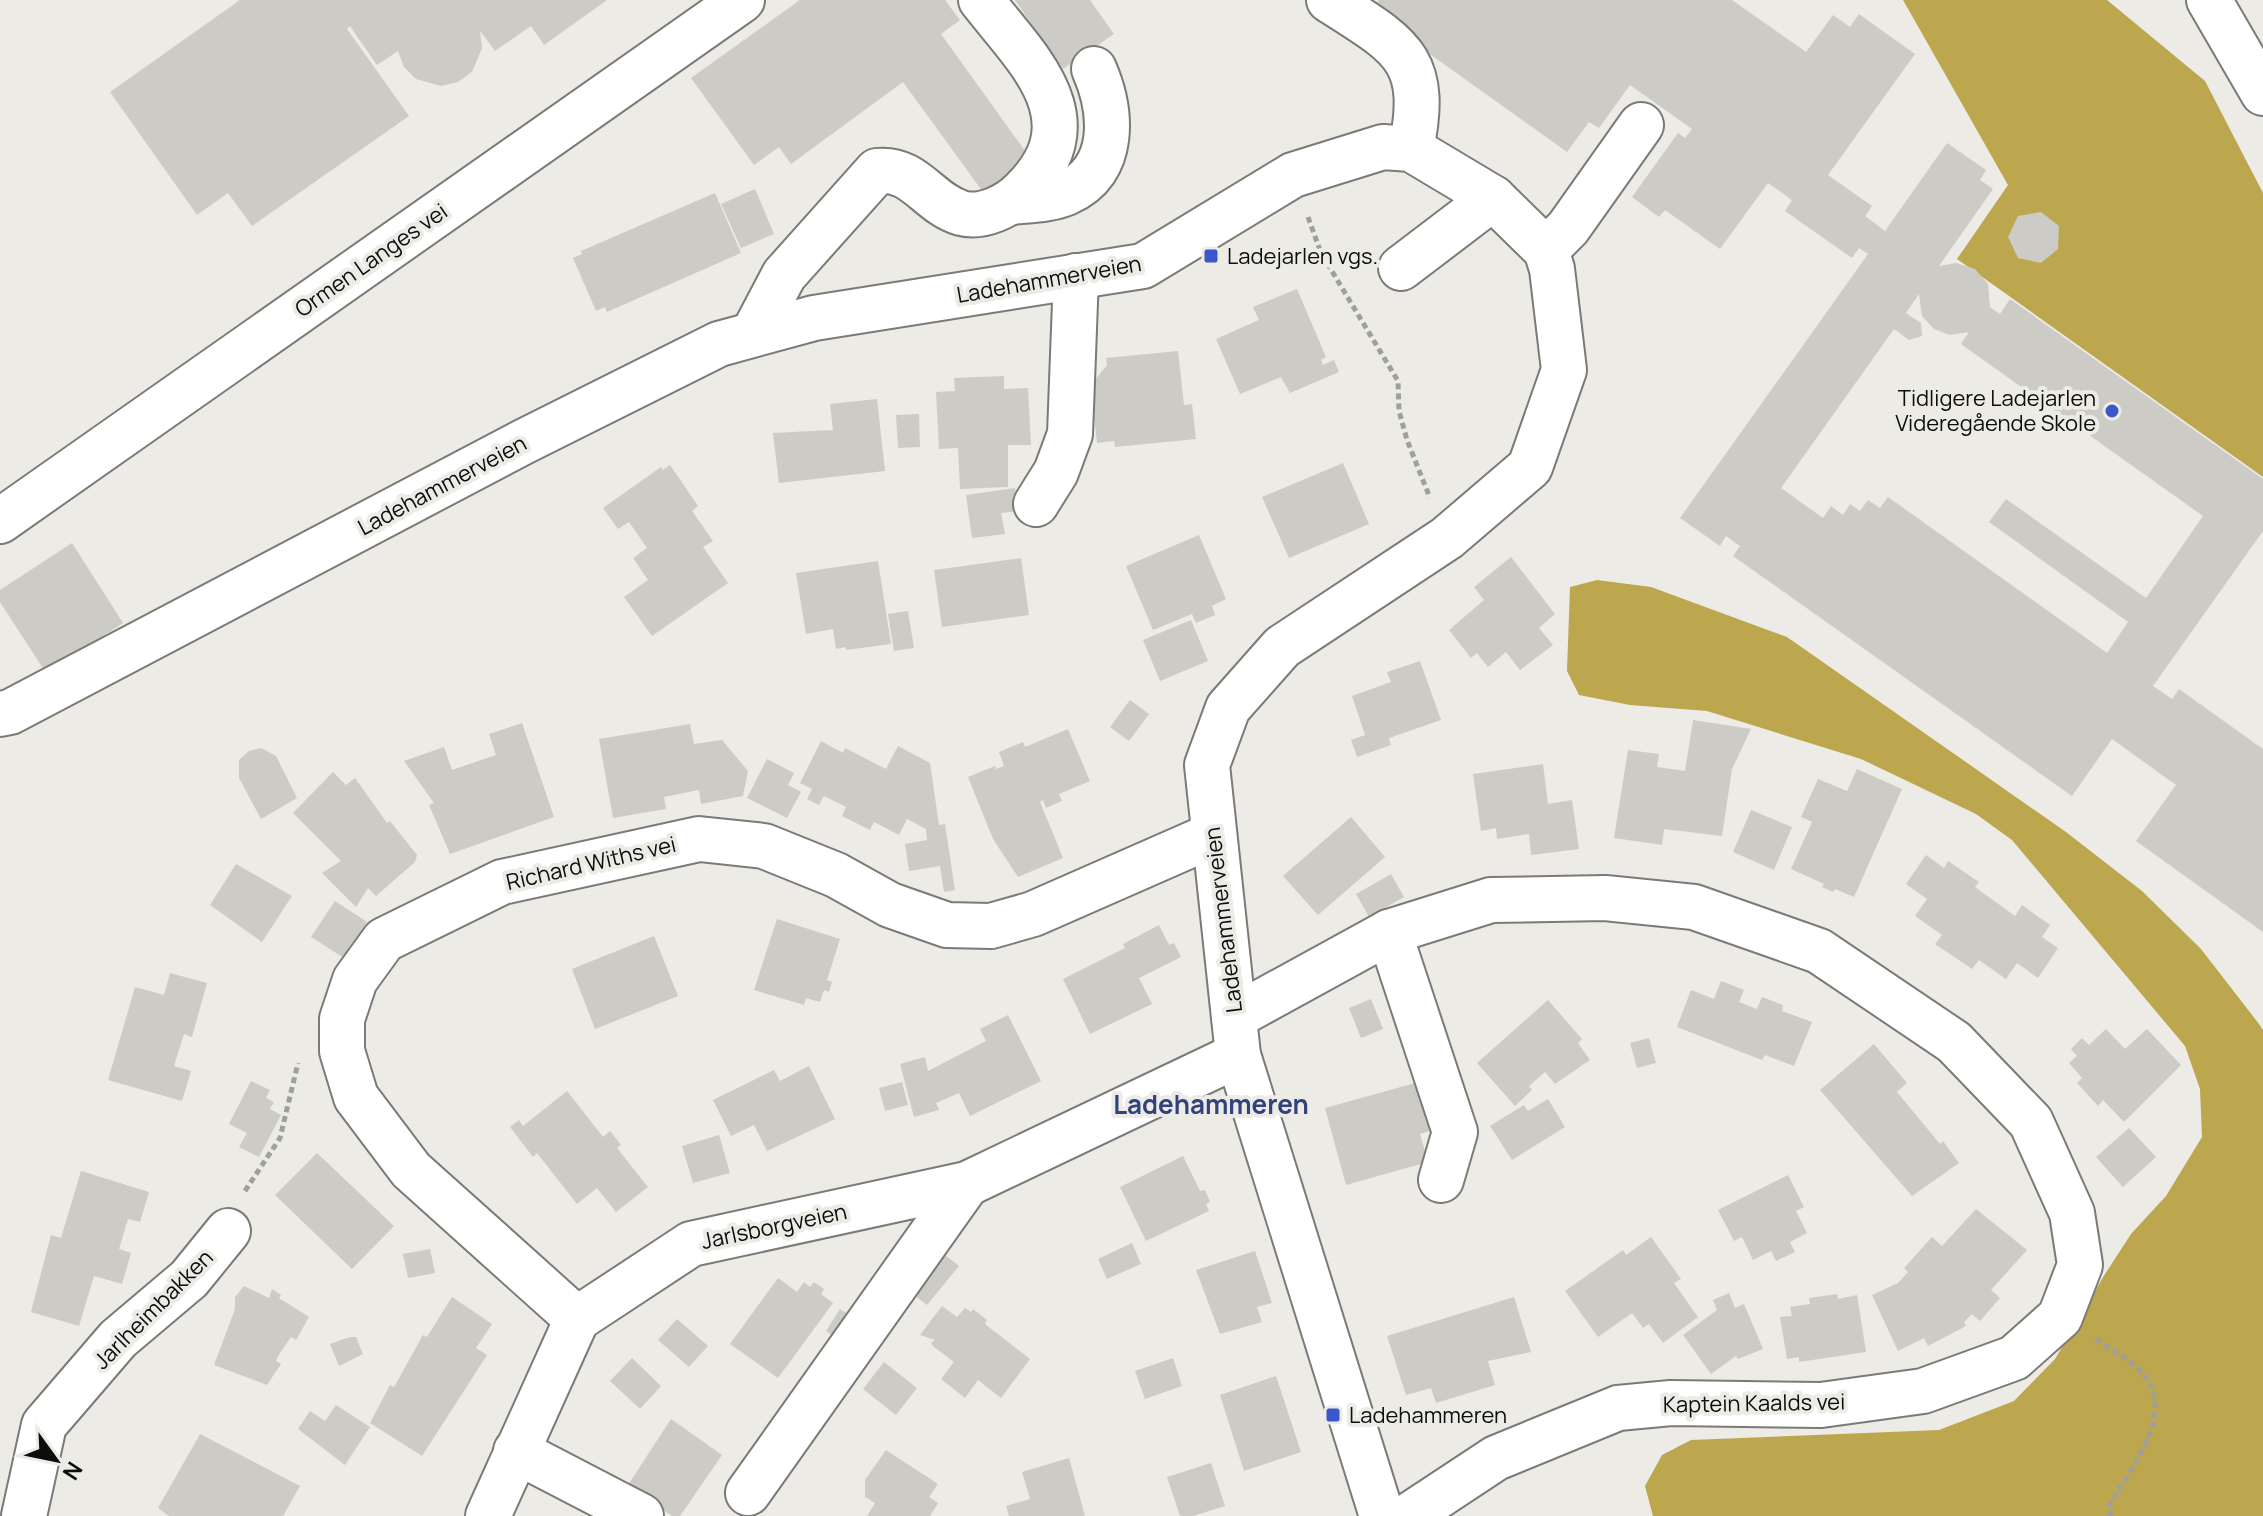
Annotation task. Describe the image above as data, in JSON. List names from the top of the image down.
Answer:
{
  "streets": {
    "street": [
      "Ormen Langes vei",
      "Ladehammerveien",
      "Richard Withs vei",
      "Jarlsborgveien",
      "Jarlheimbakken",
      "Kaptein Kaalds vei"
    ]
  },
  "crossings": [
    ["Ladehammerveien", "Richard Withs vei"],
    ["Ladehammerveien", "Jarlsborgveien"],
    ["Ladehammerveien", "Kaptein Kaalds vei"],
    ["Richard Withs vei", "Jarlsborgveien"],
    ["Jarlsborgveien", "Kaptein Kaalds vei"]
  ],
  "districts": ["Ladehammeren"],
  "places": {
    "transit": ["Ladejarlen vgs.", "Ladehammeren"],
    "other": ["Tidligere Ladejarlen Videregående Skole"]
  },
  "north": "bottom right"
}
